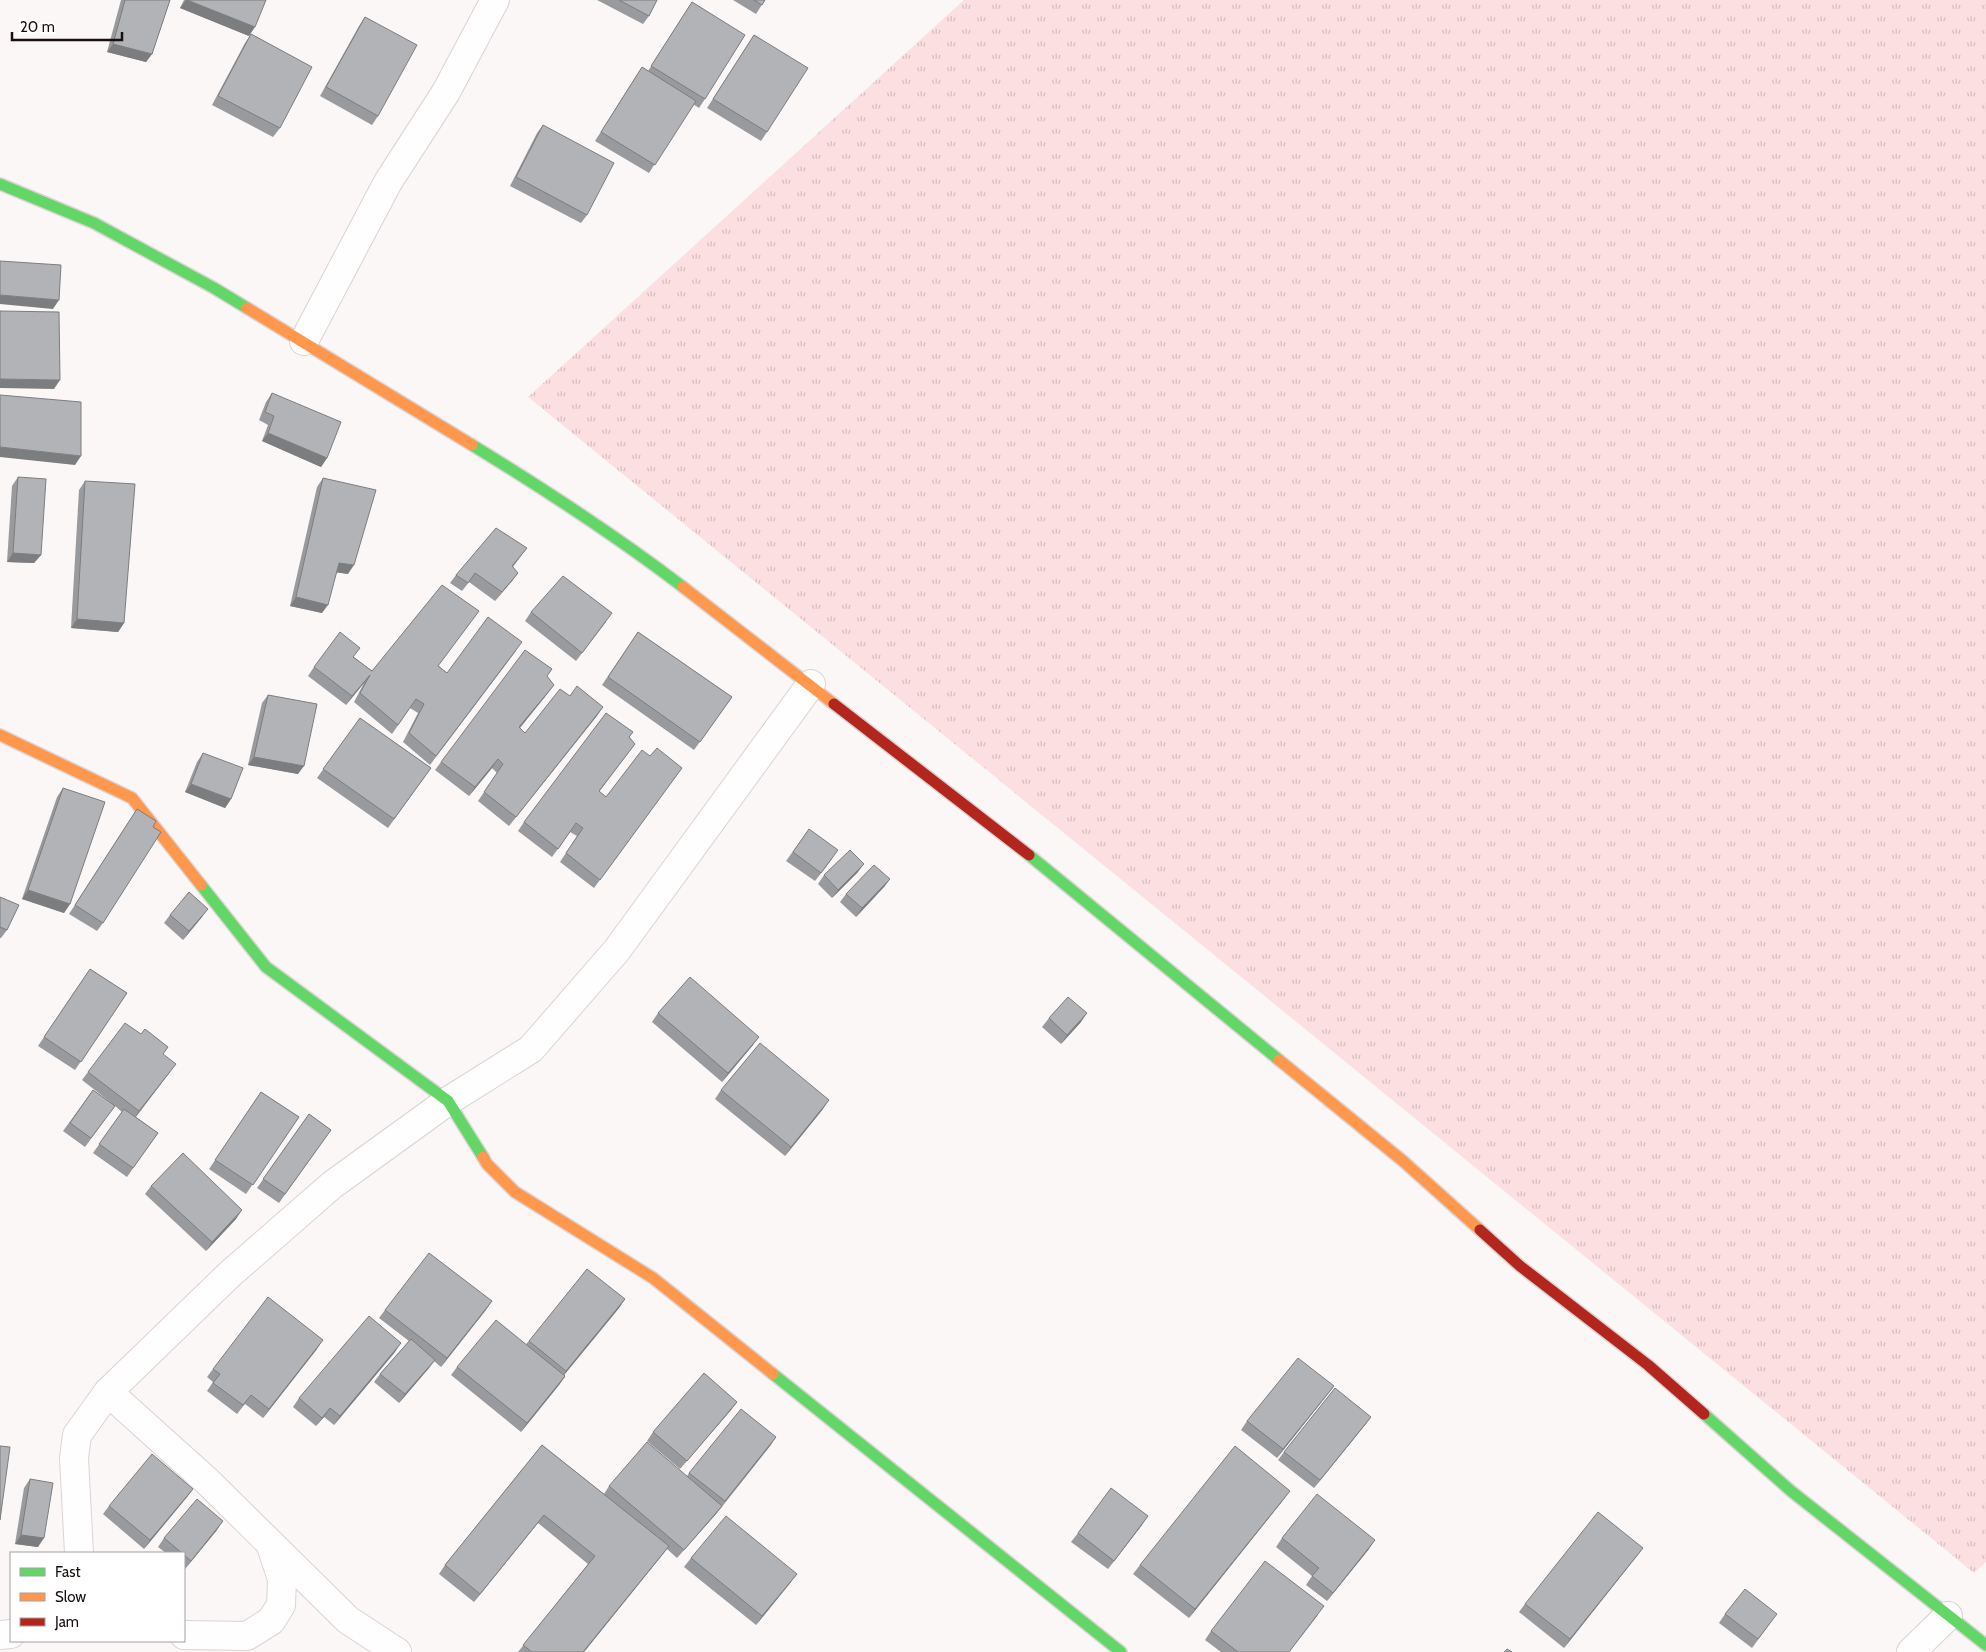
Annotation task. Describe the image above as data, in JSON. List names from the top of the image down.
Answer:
{
  "legend": ["Fast", "Slow", "Jam"],
  "scale_bar": "20 m"
}
